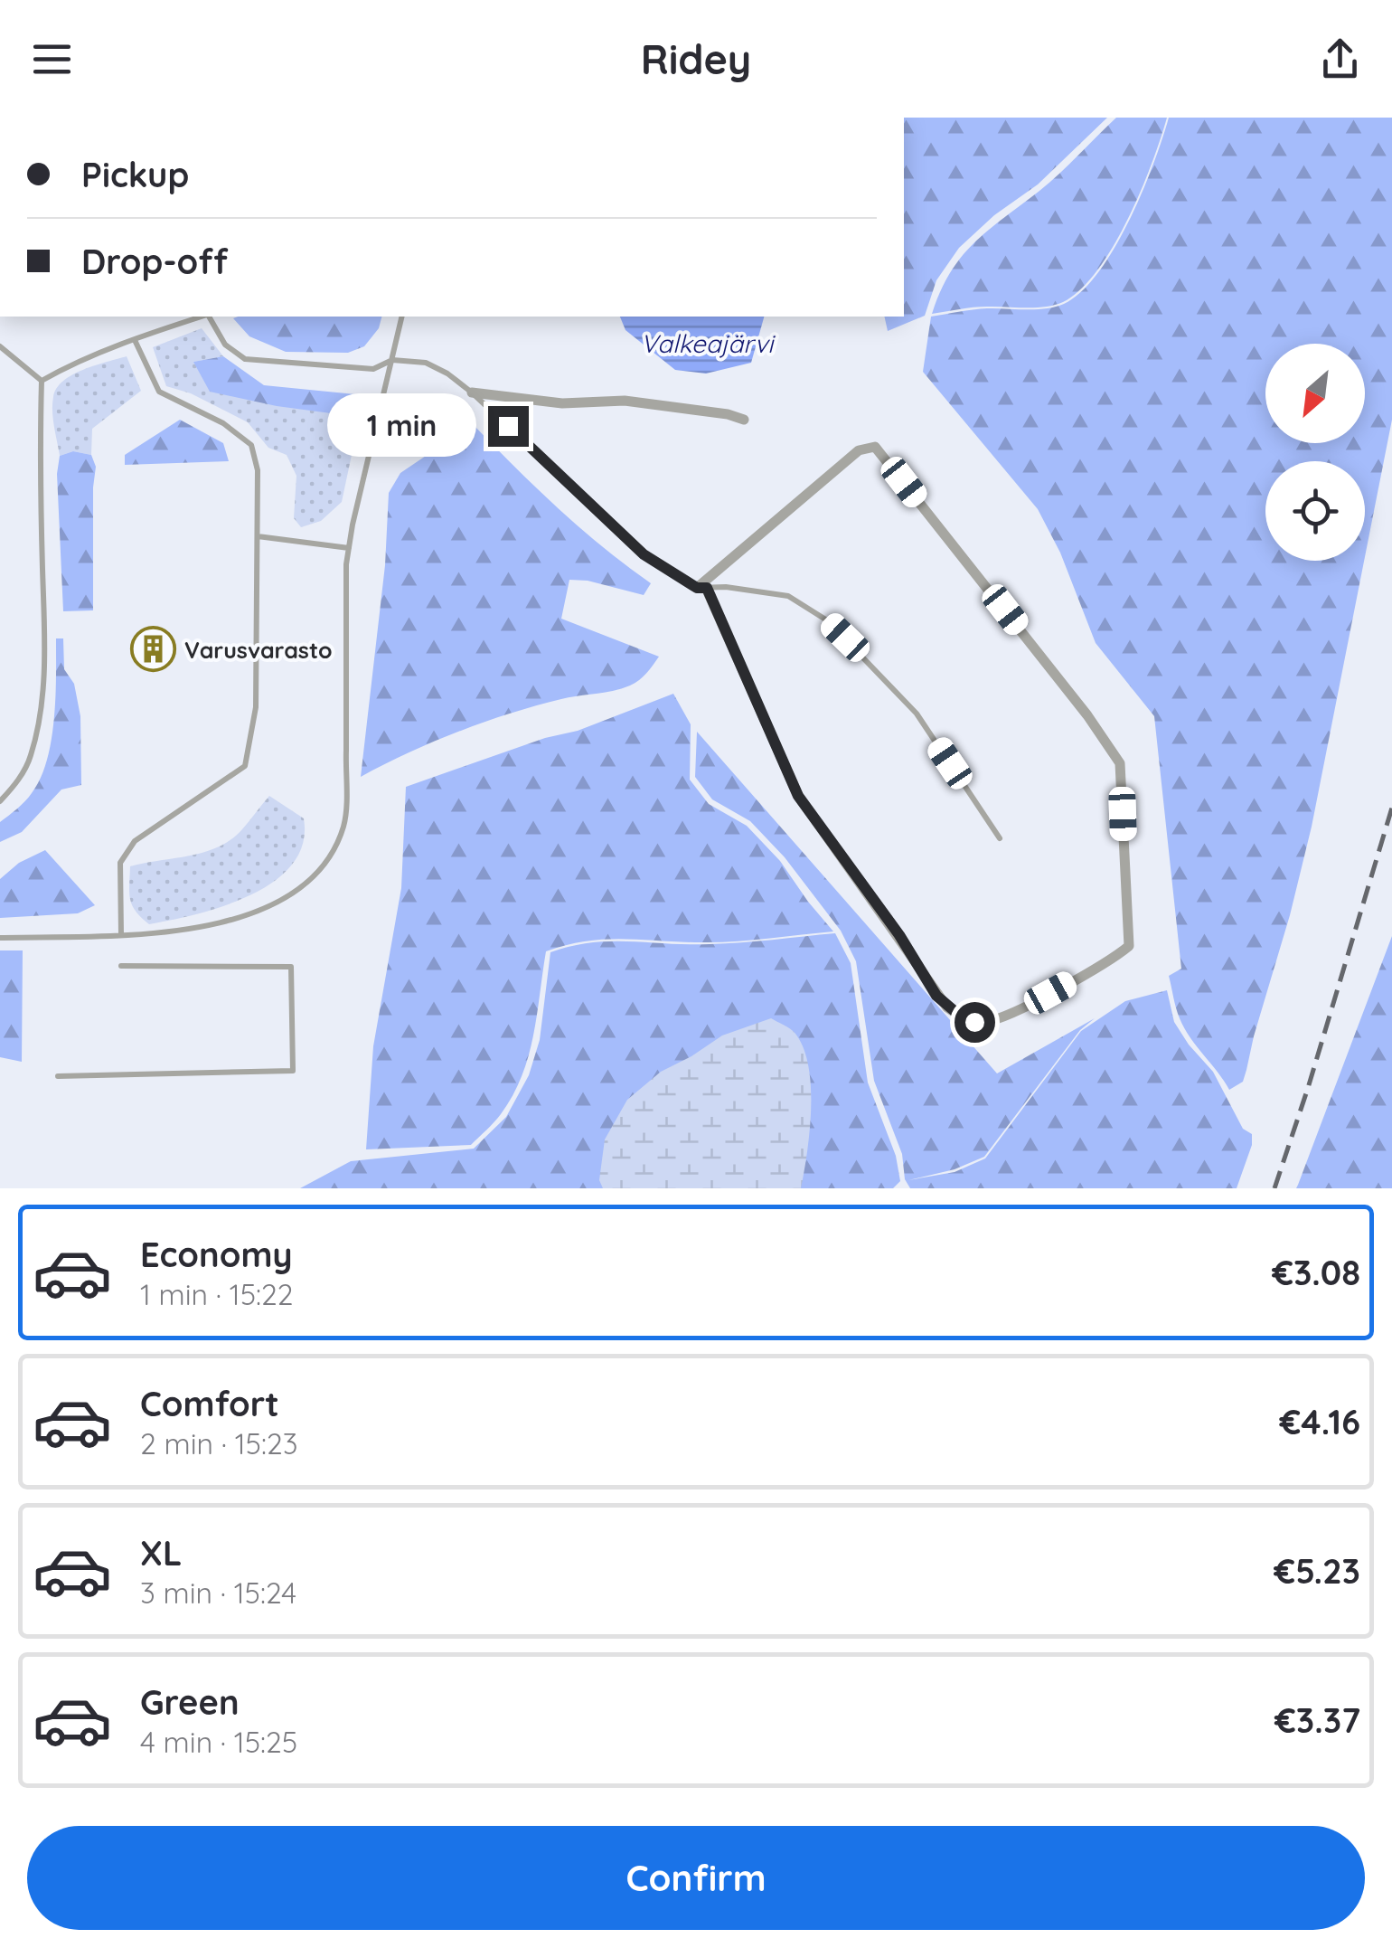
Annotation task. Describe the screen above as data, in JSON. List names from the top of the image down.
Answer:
{
  "water": ["Valkeajärvi"],
  "places": {
    "building": ["Varusvarasto"]
  },
  "north": "bottom left",
  "page": {
    "header": "Ridey",
    "banner": ["Pickup", "Drop-off"],
    "bubble": "1 min",
    "list": [
      {
        "name": "Economy",
        "note": "1 min · 15:22",
        "value": "€3.08"
      },
      {
        "name": "Comfort",
        "note": "2 min · 15:23",
        "value": "€4.16"
      },
      {
        "name": "XL",
        "note": "3 min · 15:24",
        "value": "€5.23"
      },
      {
        "name": "Green",
        "note": "4 min · 15:25",
        "value": "€3.37"
      }
    ],
    "buttons": "Confirm"
  }
}
